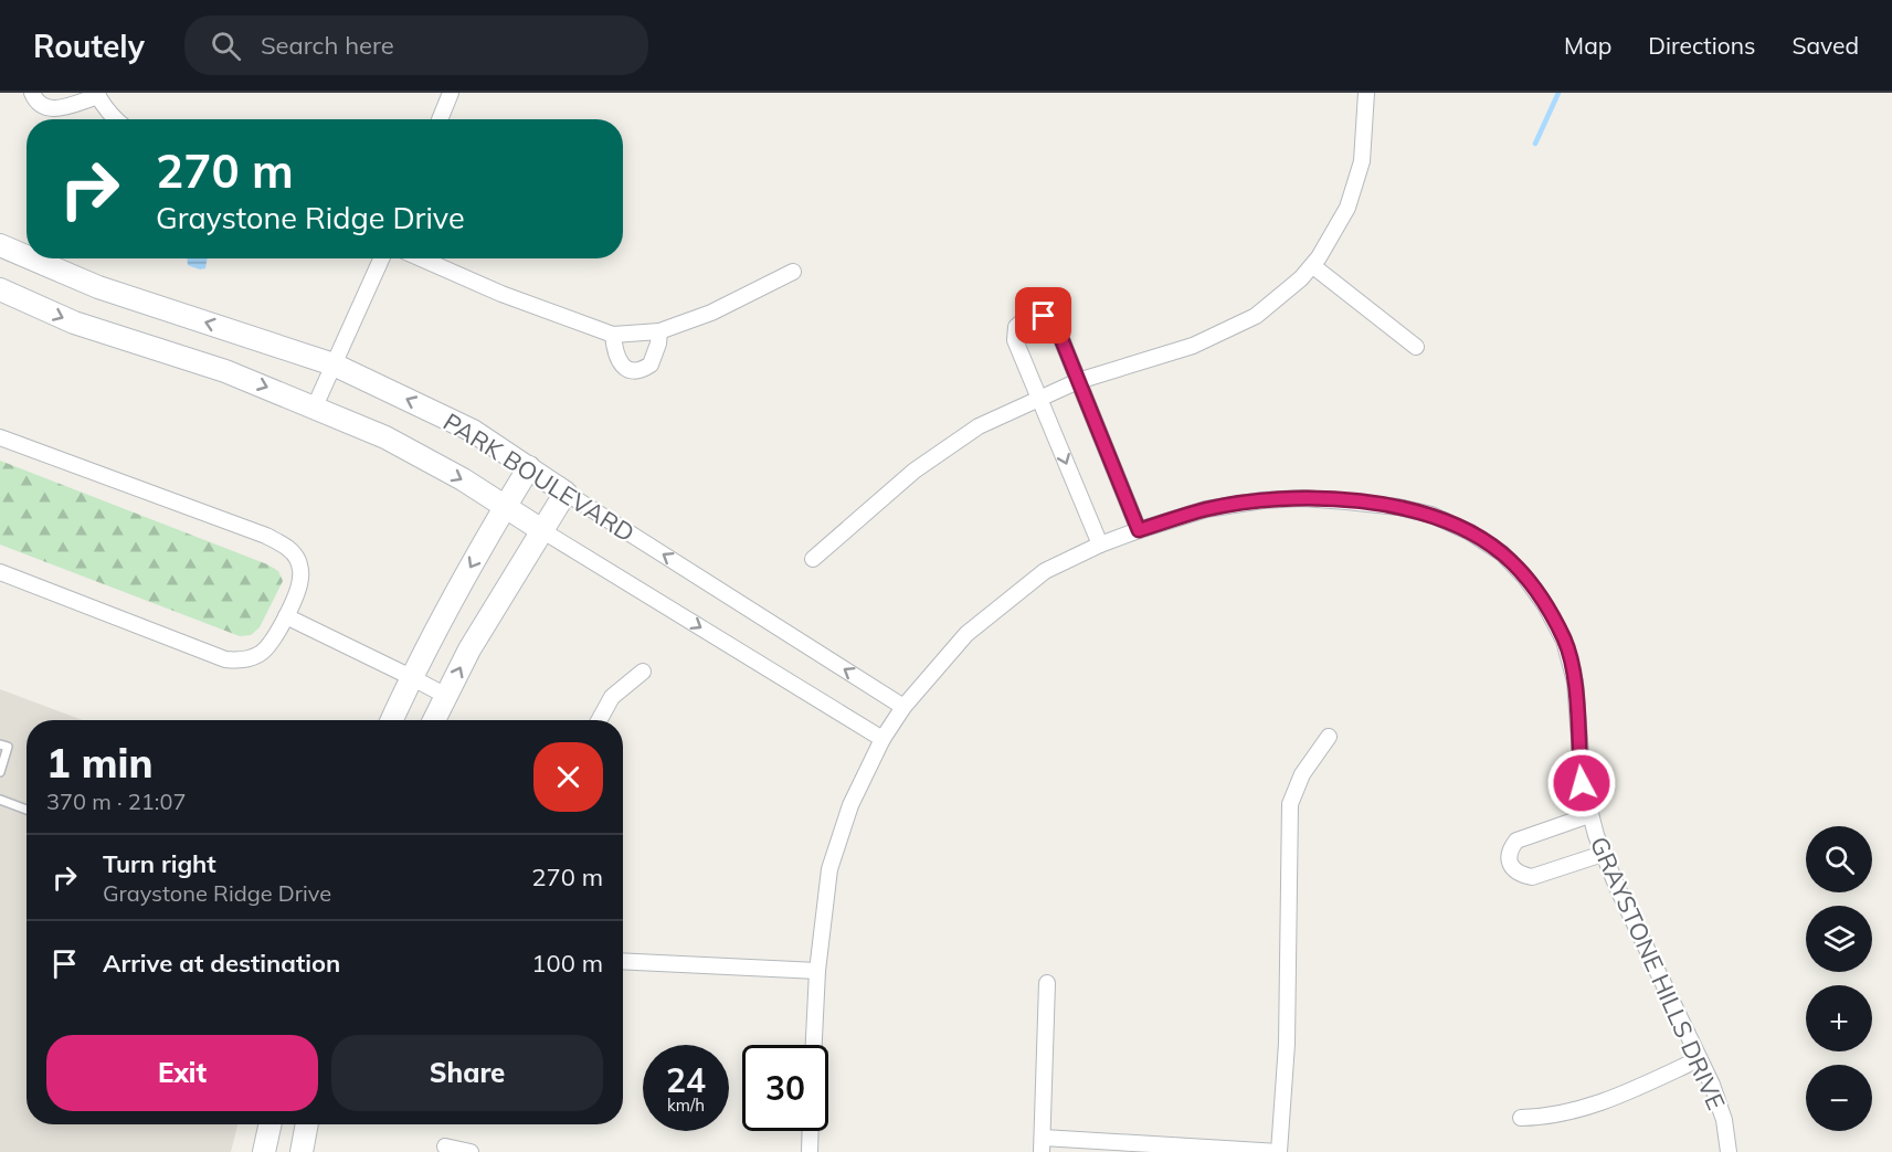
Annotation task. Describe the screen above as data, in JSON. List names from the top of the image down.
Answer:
{
  "streets": {
    "street": ["PARK BOULEVARD", "GRAYSTONE HILLS DRIVE"]
  },
  "crossings": [
    ["PARK BOULEVARD", "GRAYSTONE HILLS DRIVE"]
  ],
  "page": {
    "header": "Routely",
    "search": "Search here",
    "nav": ["Map", "Directions", "Saved"],
    "turn": ["270 m", "Graystone Ridge Drive"],
    "heading": ["1 min", "370 m · 21:07"],
    "map_buttons": ["+", "−"],
    "list": [
      {
        "name": "Turn right",
        "note": "Graystone Ridge Drive",
        "value": "270 m"
      },
      {
        "name": "Arrive at destination",
        "value": "100 m"
      }
    ],
    "buttons": ["Exit", "Share"],
    "speed": "24 km/h",
    "limit": "30"
  }
}
